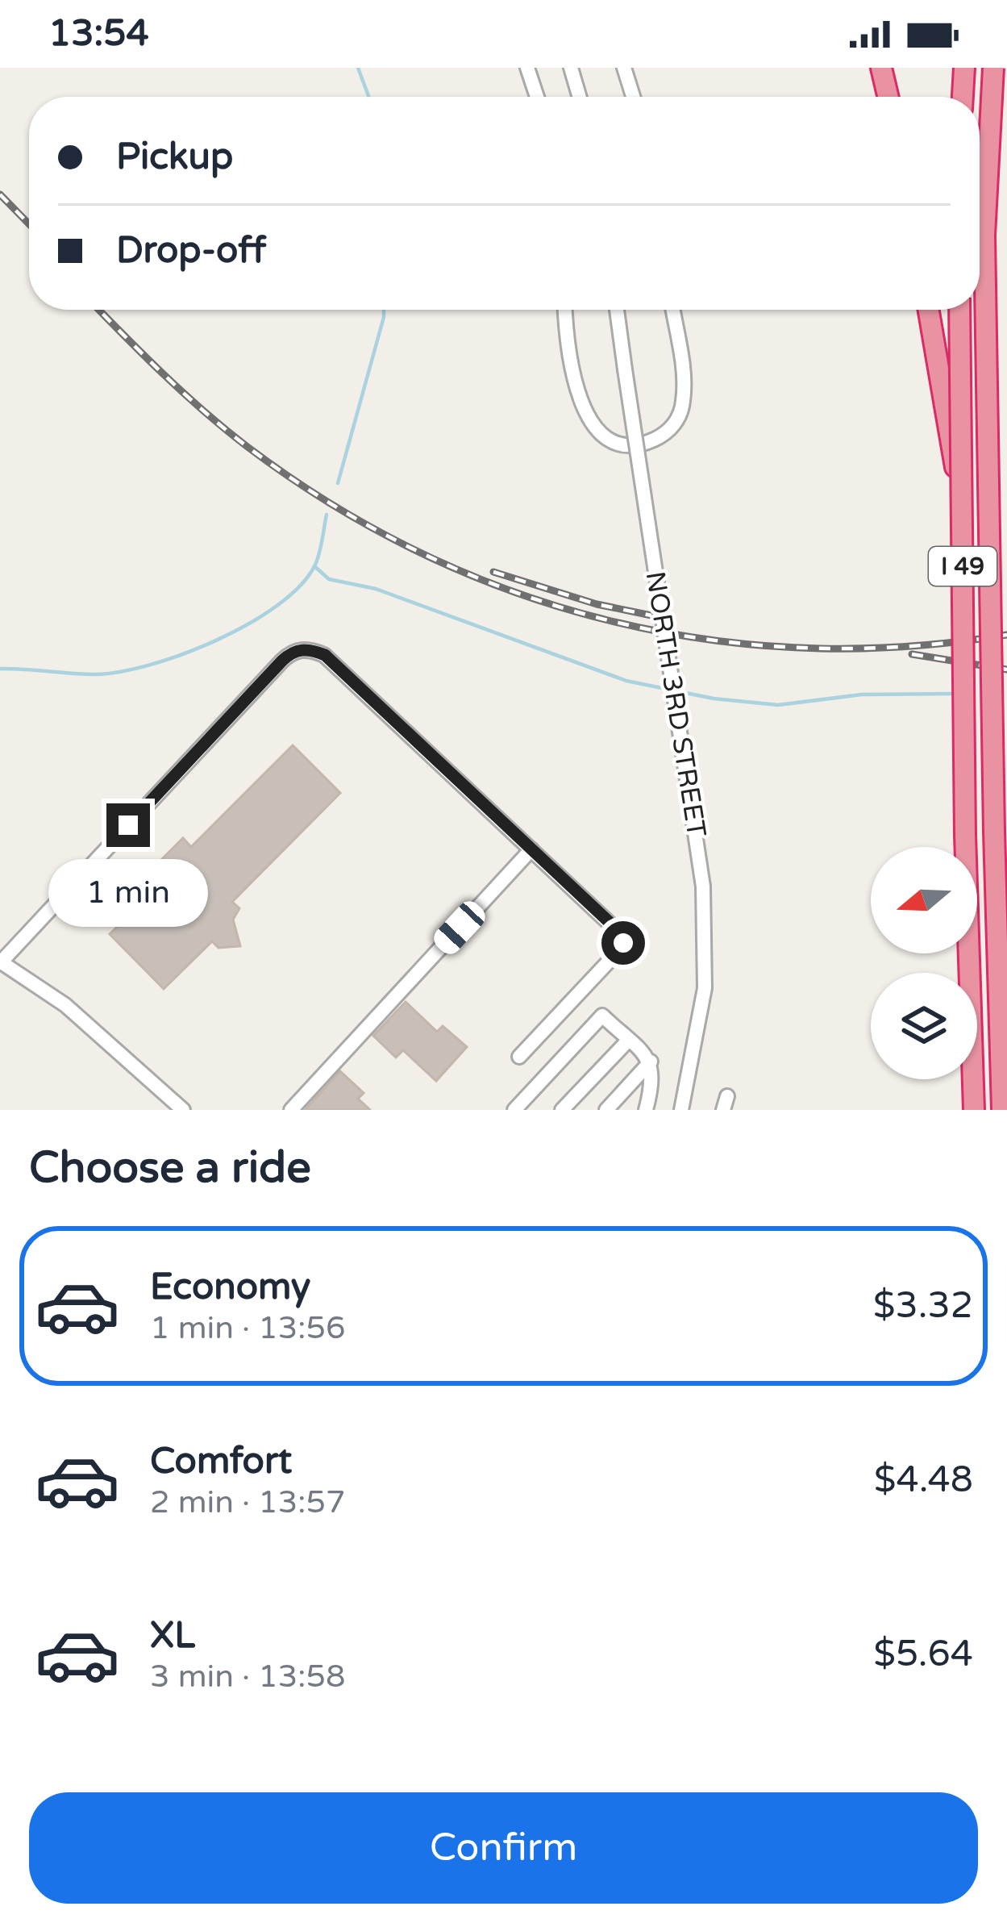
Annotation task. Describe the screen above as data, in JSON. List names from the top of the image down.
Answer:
{
  "streets": {
    "highway": ["I 49"],
    "street": ["NORTH 3RD STREET"]
  },
  "north": "left",
  "page": {
    "status": "13:54",
    "banner": ["Pickup", "Drop-off"],
    "bubble": "1 min",
    "heading": "Choose a ride",
    "list": [
      {
        "name": "Economy",
        "note": "1 min · 13:56",
        "value": "$3.32"
      },
      {
        "name": "Comfort",
        "note": "2 min · 13:57",
        "value": "$4.48"
      },
      {
        "name": "XL",
        "note": "3 min · 13:58",
        "value": "$5.64"
      }
    ],
    "buttons": "Confirm"
  }
}
